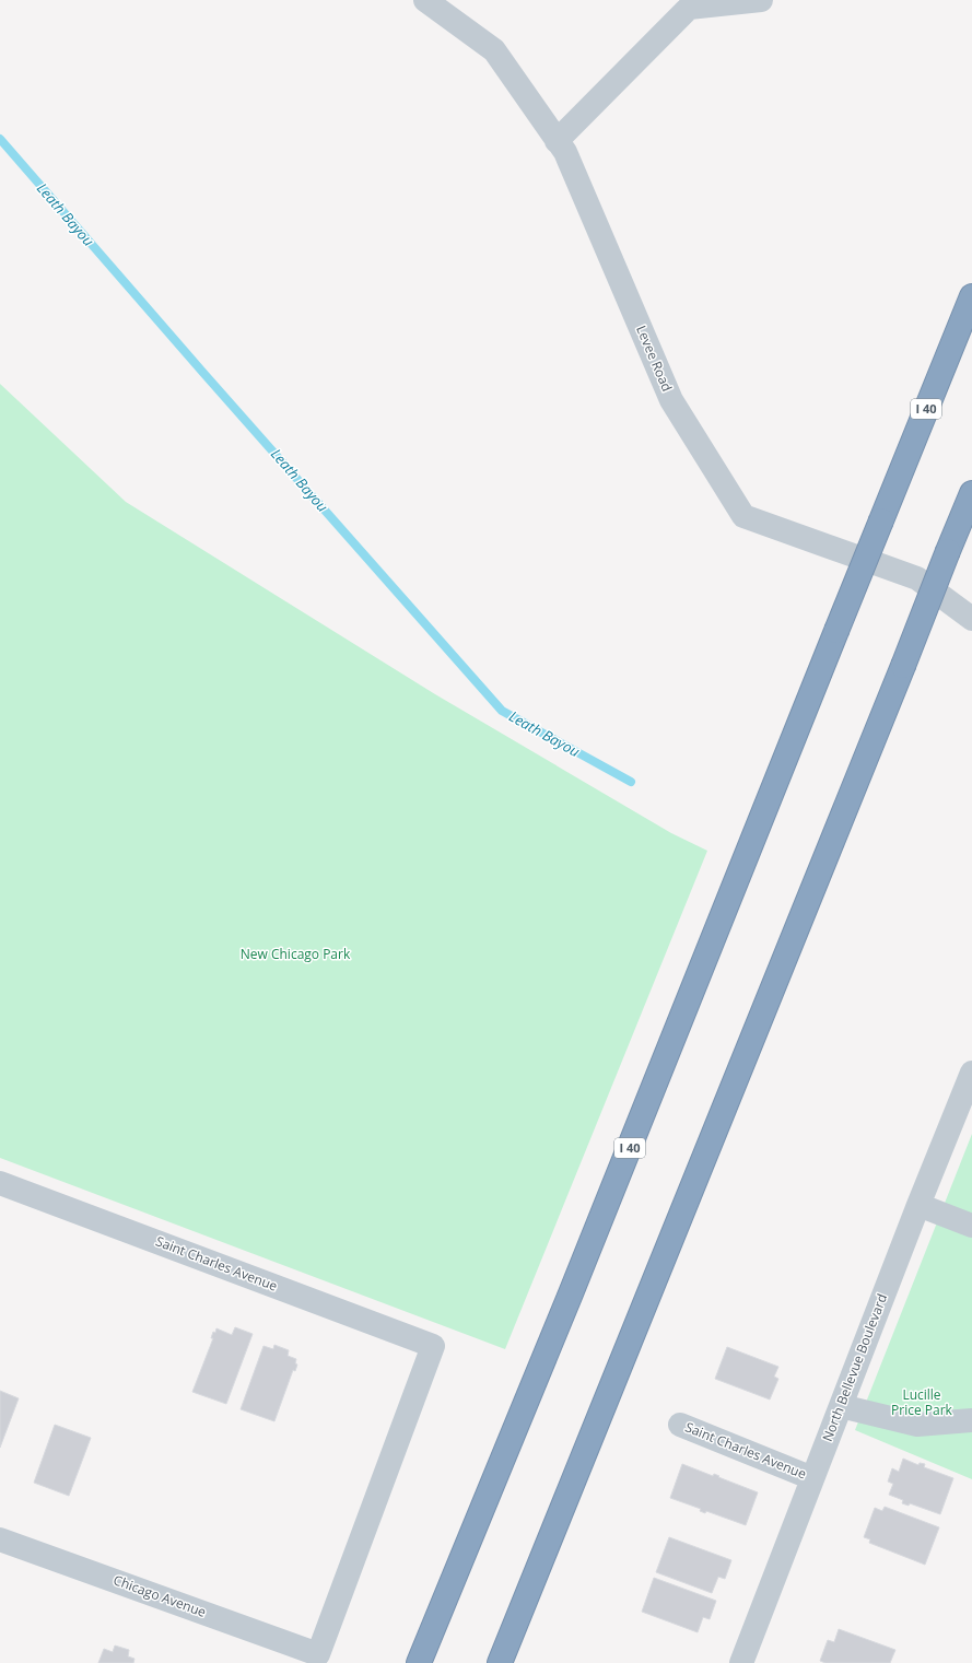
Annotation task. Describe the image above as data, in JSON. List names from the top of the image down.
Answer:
{
  "streets": {
    "highway": ["I 40"],
    "street": [
      "Levee Road",
      "Saint Charles Avenue",
      "North Bellevue Boulevard",
      "Chicago Avenue"
    ]
  },
  "crossings": [
    ["Saint Charles Avenue", "North Bellevue Boulevard"],
    ["Saint Charles Avenue", "Chicago Avenue"]
  ],
  "water": ["Leath Bayou"],
  "parks": ["New Chicago Park", "Lucille Price Park"]
}
